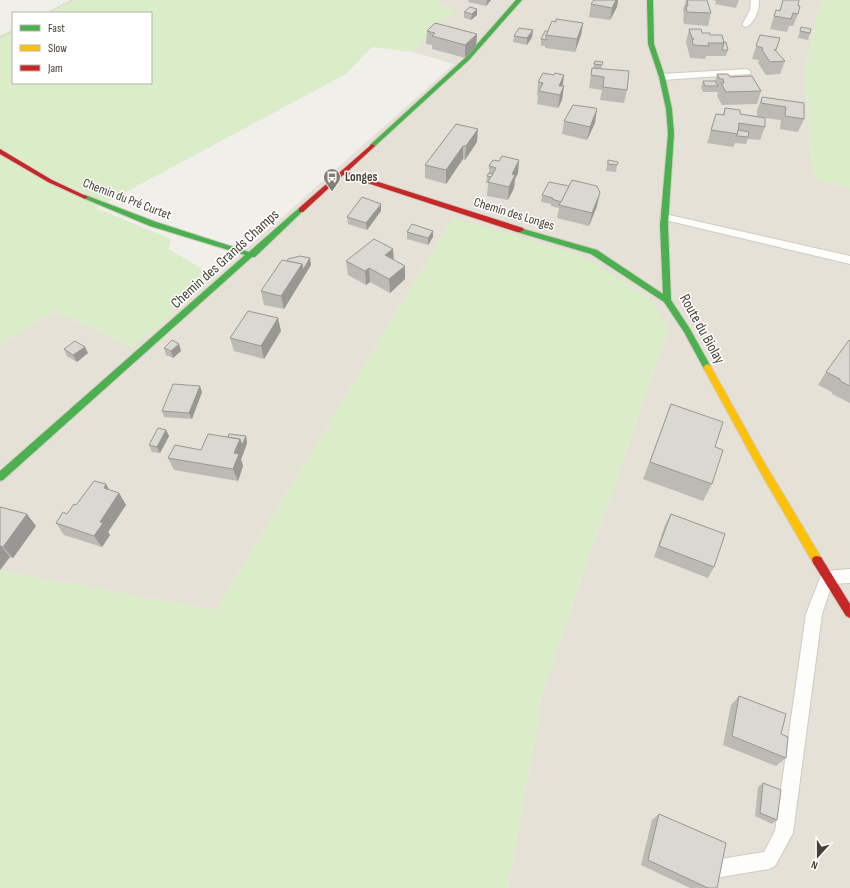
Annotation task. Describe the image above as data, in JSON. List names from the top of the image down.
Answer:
{
  "streets": {
    "street": [
      "Chemin du Pré Curtet",
      "Chemin des Longes",
      "Chemin des Grands Champs",
      "Route du Biolay"
    ]
  },
  "crossings": [
    ["Chemin du Pré Curtet", "Chemin des Grands Champs"],
    ["Chemin des Longes", "Chemin des Grands Champs"],
    ["Chemin des Longes", "Route du Biolay"]
  ],
  "places": {
    "bus stop": ["Longes"]
  },
  "legend": ["Fast", "Slow", "Jam"],
  "north": "bottom"
}
